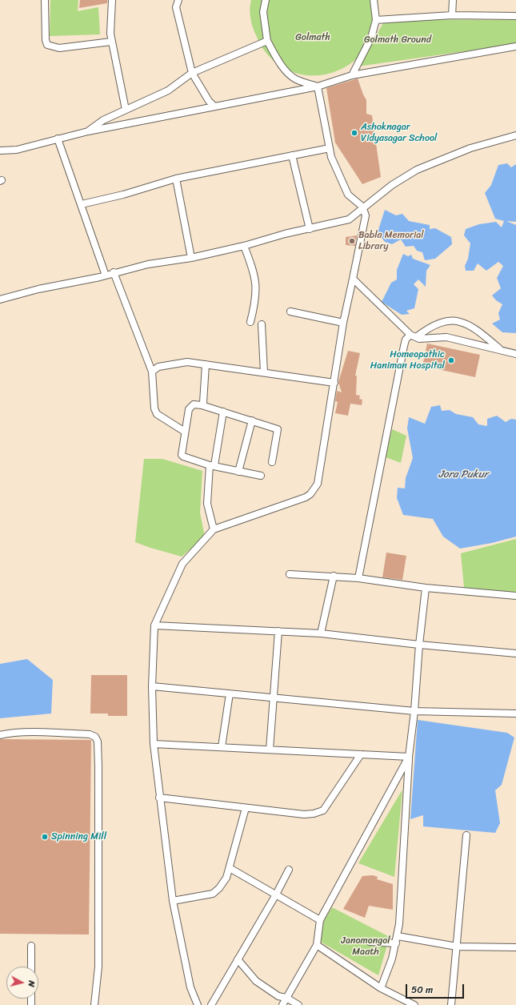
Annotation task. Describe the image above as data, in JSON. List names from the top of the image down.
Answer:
{
  "water": ["Jora Pukur"],
  "parks": ["Golmath", "Golmath Ground", "Janomongol Maath"],
  "places": [
    "Ashoknagar Vidyasagar School",
    "Babla Memorial Library",
    "Homeopathic Haniman Hospital",
    "Spinning Mill"
  ],
  "scale_bar": "50 m",
  "north": "right"
}
